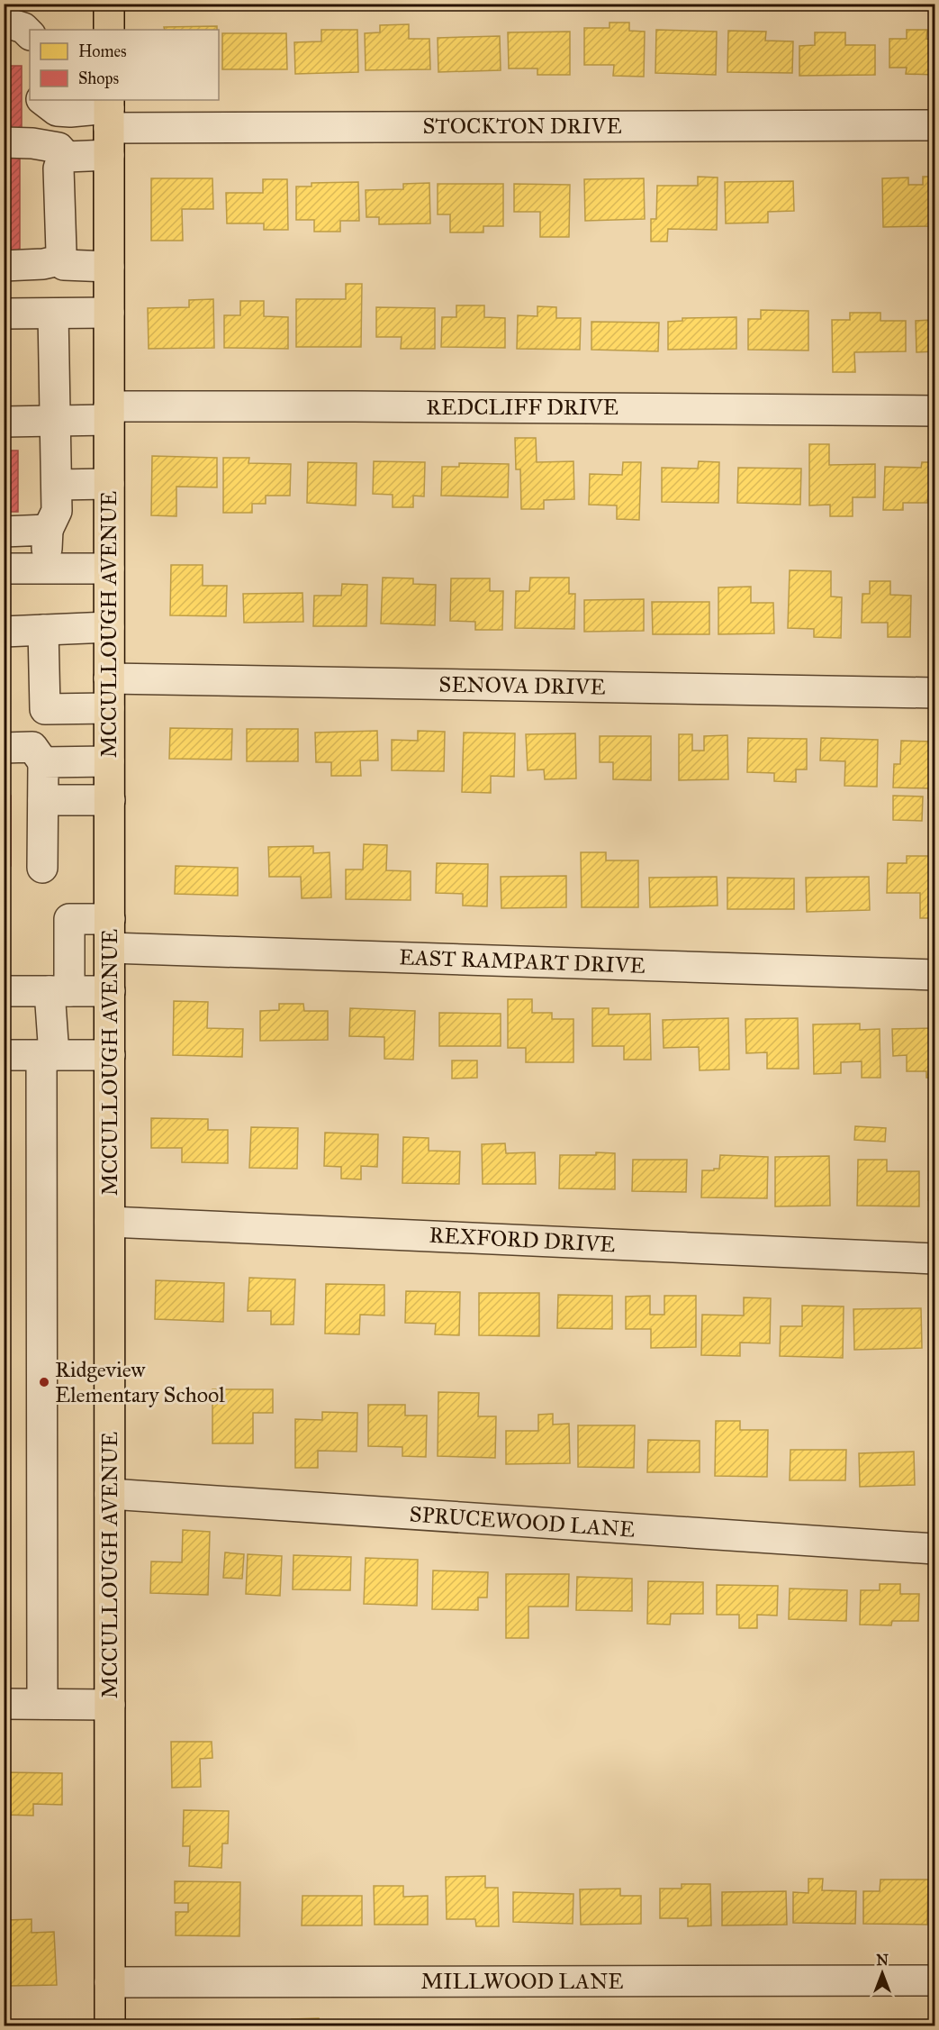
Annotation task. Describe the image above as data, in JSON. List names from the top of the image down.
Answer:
{
  "streets": {
    "main road": ["MCCULLOUGH AVENUE"],
    "street": [
      "STOCKTON DRIVE",
      "REDCLIFF DRIVE",
      "SENOVA DRIVE",
      "EAST RAMPART DRIVE",
      "REXFORD DRIVE",
      "SPRUCEWOOD LANE",
      "MILLWOOD LANE"
    ]
  },
  "crossings": [
    ["STOCKTON DRIVE", "MCCULLOUGH AVENUE"],
    ["REDCLIFF DRIVE", "MCCULLOUGH AVENUE"],
    ["MCCULLOUGH AVENUE", "SENOVA DRIVE"],
    ["MCCULLOUGH AVENUE", "EAST RAMPART DRIVE"],
    ["MCCULLOUGH AVENUE", "REXFORD DRIVE"],
    ["MCCULLOUGH AVENUE", "SPRUCEWOOD LANE"],
    ["MCCULLOUGH AVENUE", "MILLWOOD LANE"]
  ],
  "places": ["Ridgeview Elementary School"],
  "legend": ["Homes", "Shops"],
  "north": "top"
}
